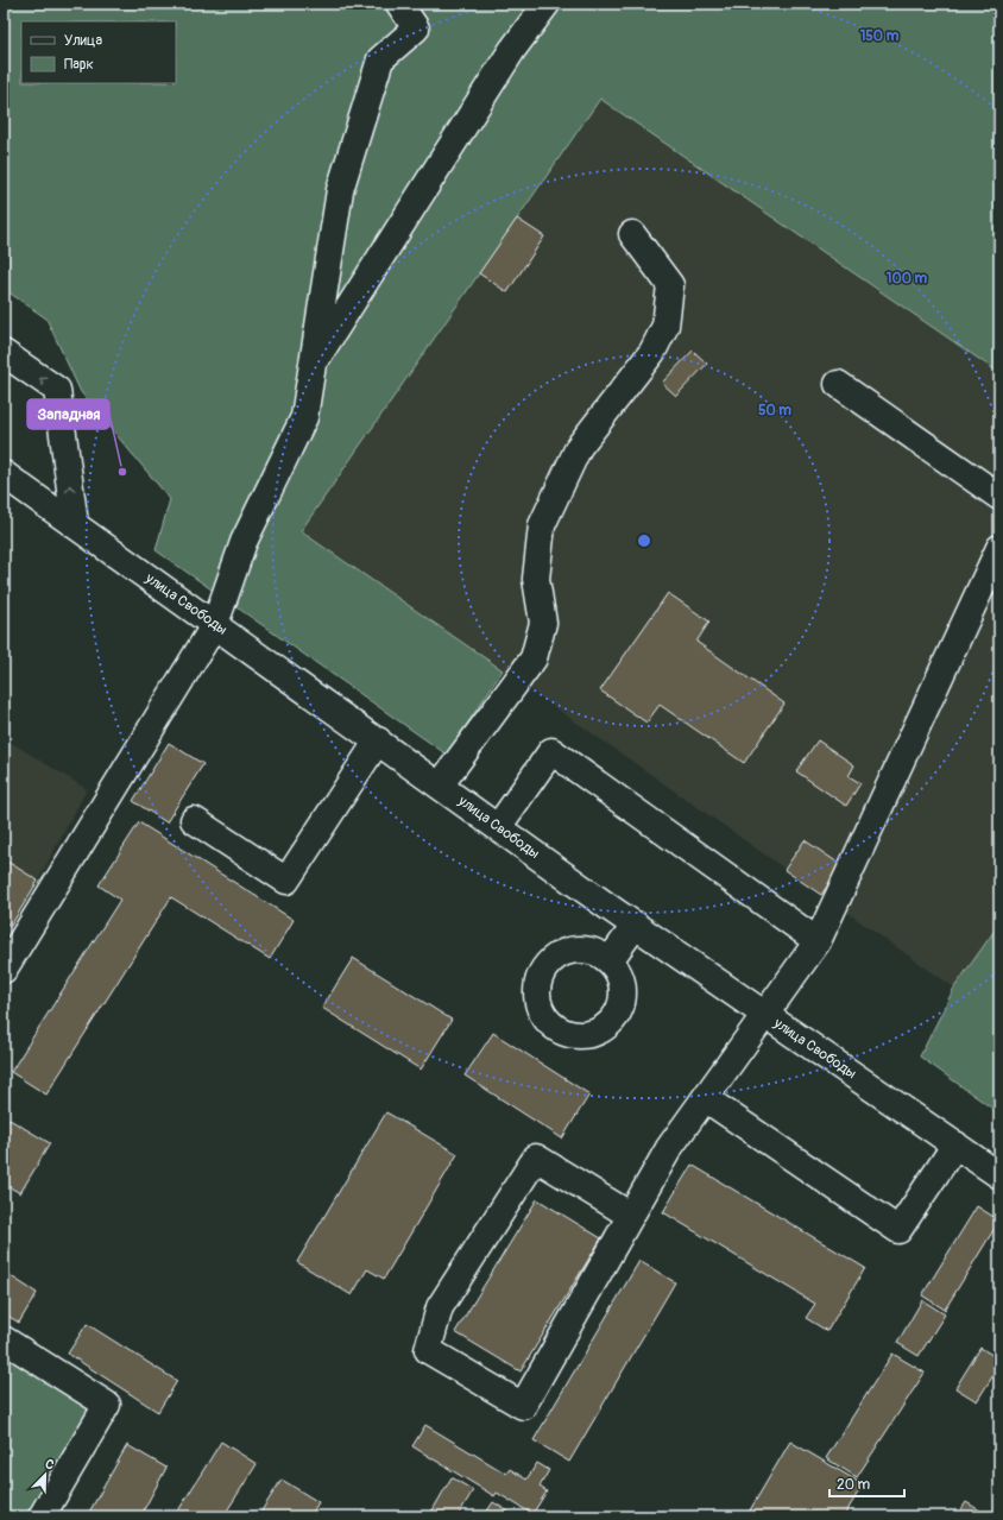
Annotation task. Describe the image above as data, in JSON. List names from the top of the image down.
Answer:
{
  "streets": {
    "street": ["улица Свободы"]
  },
  "places": ["Западная"],
  "legend": ["Улица", "Парк"],
  "scale_bar": "20 m",
  "north": "top right",
  "rings": ["150 m", "100 m", "50 m"]
}
